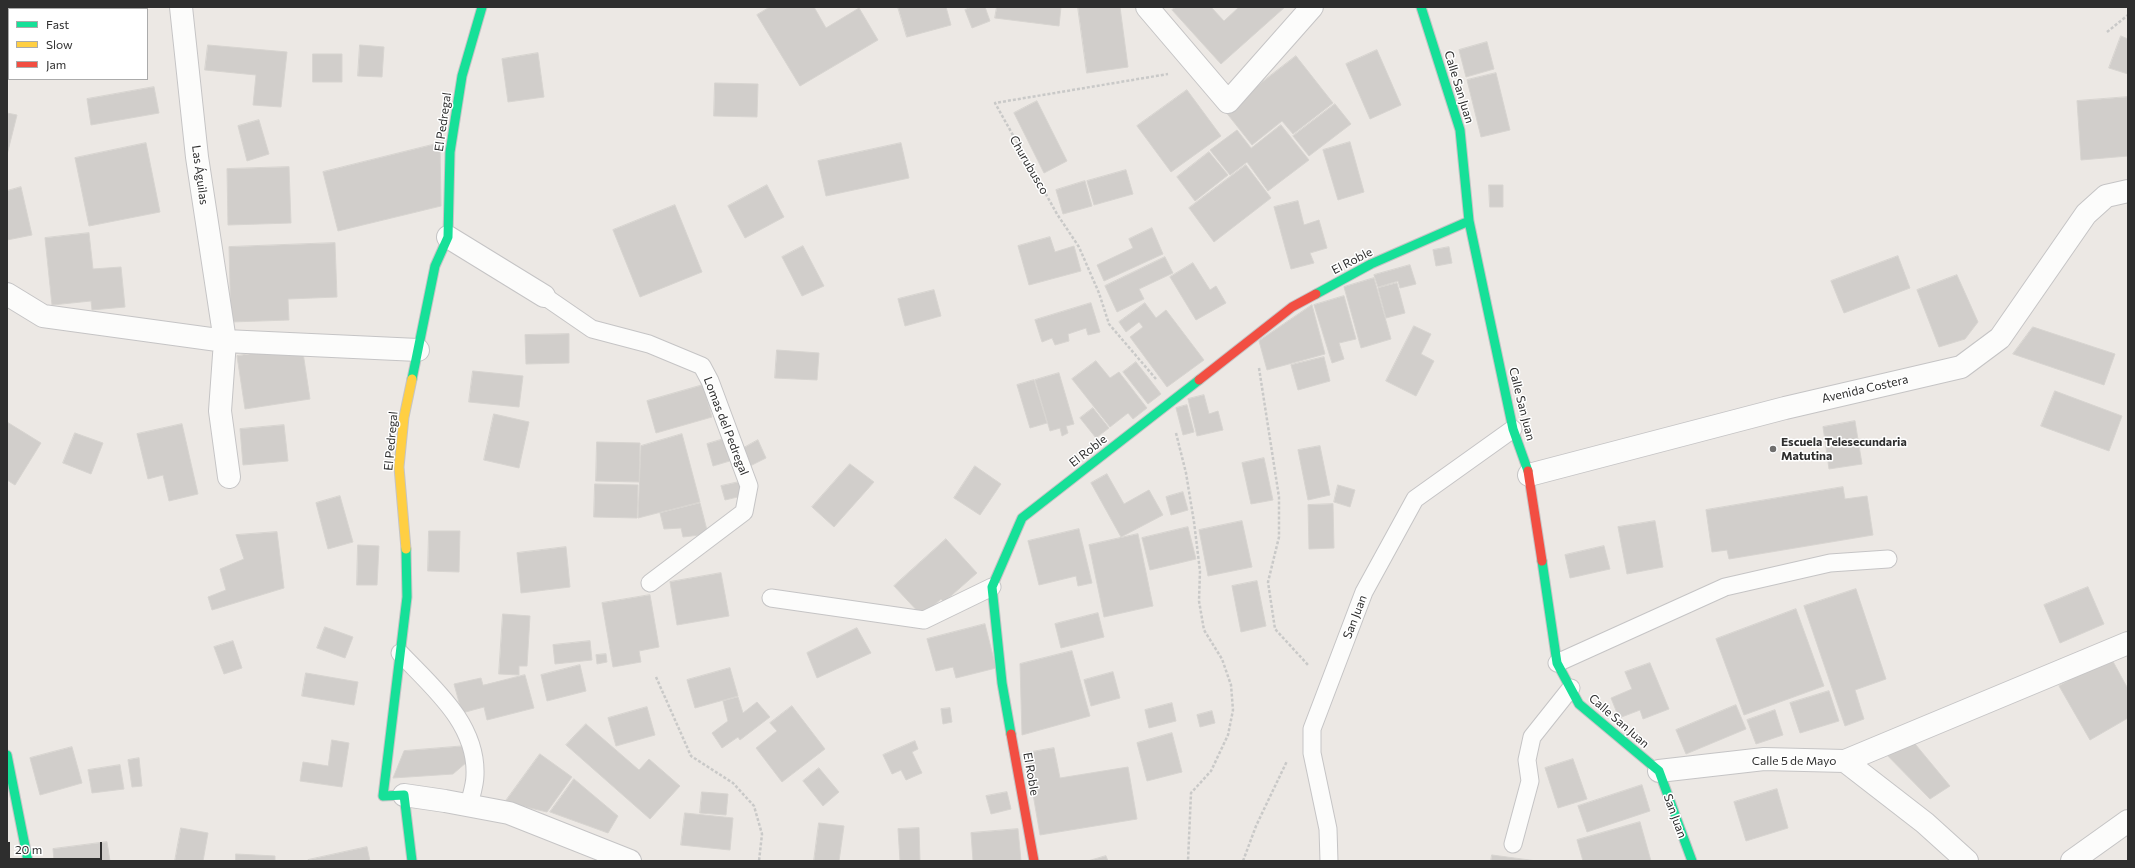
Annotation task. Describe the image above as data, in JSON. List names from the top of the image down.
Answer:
{
  "streets": {
    "street": [
      "Calle San Juan",
      "El Pedregal",
      "Las Águilas",
      "El Roble",
      "Avenida Costera",
      "Lomas del Pedregal",
      "San Juan",
      "Calle 5 de Mayo"
    ],
    "path": ["Churubusco"]
  },
  "crossings": [
    ["Calle San Juan", "El Roble"],
    ["Calle San Juan", "Avenida Costera"],
    ["Calle San Juan", "San Juan"],
    ["Calle San Juan", "Calle 5 de Mayo"],
    ["El Pedregal", "Lomas del Pedregal"],
    ["Churubusco", "El Roble"],
    ["San Juan", "Calle 5 de Mayo"]
  ],
  "places": ["Escuela Telesecundaria Matutina"],
  "legend": ["Fast", "Slow", "Jam"],
  "scale_bar": "20 m"
}
